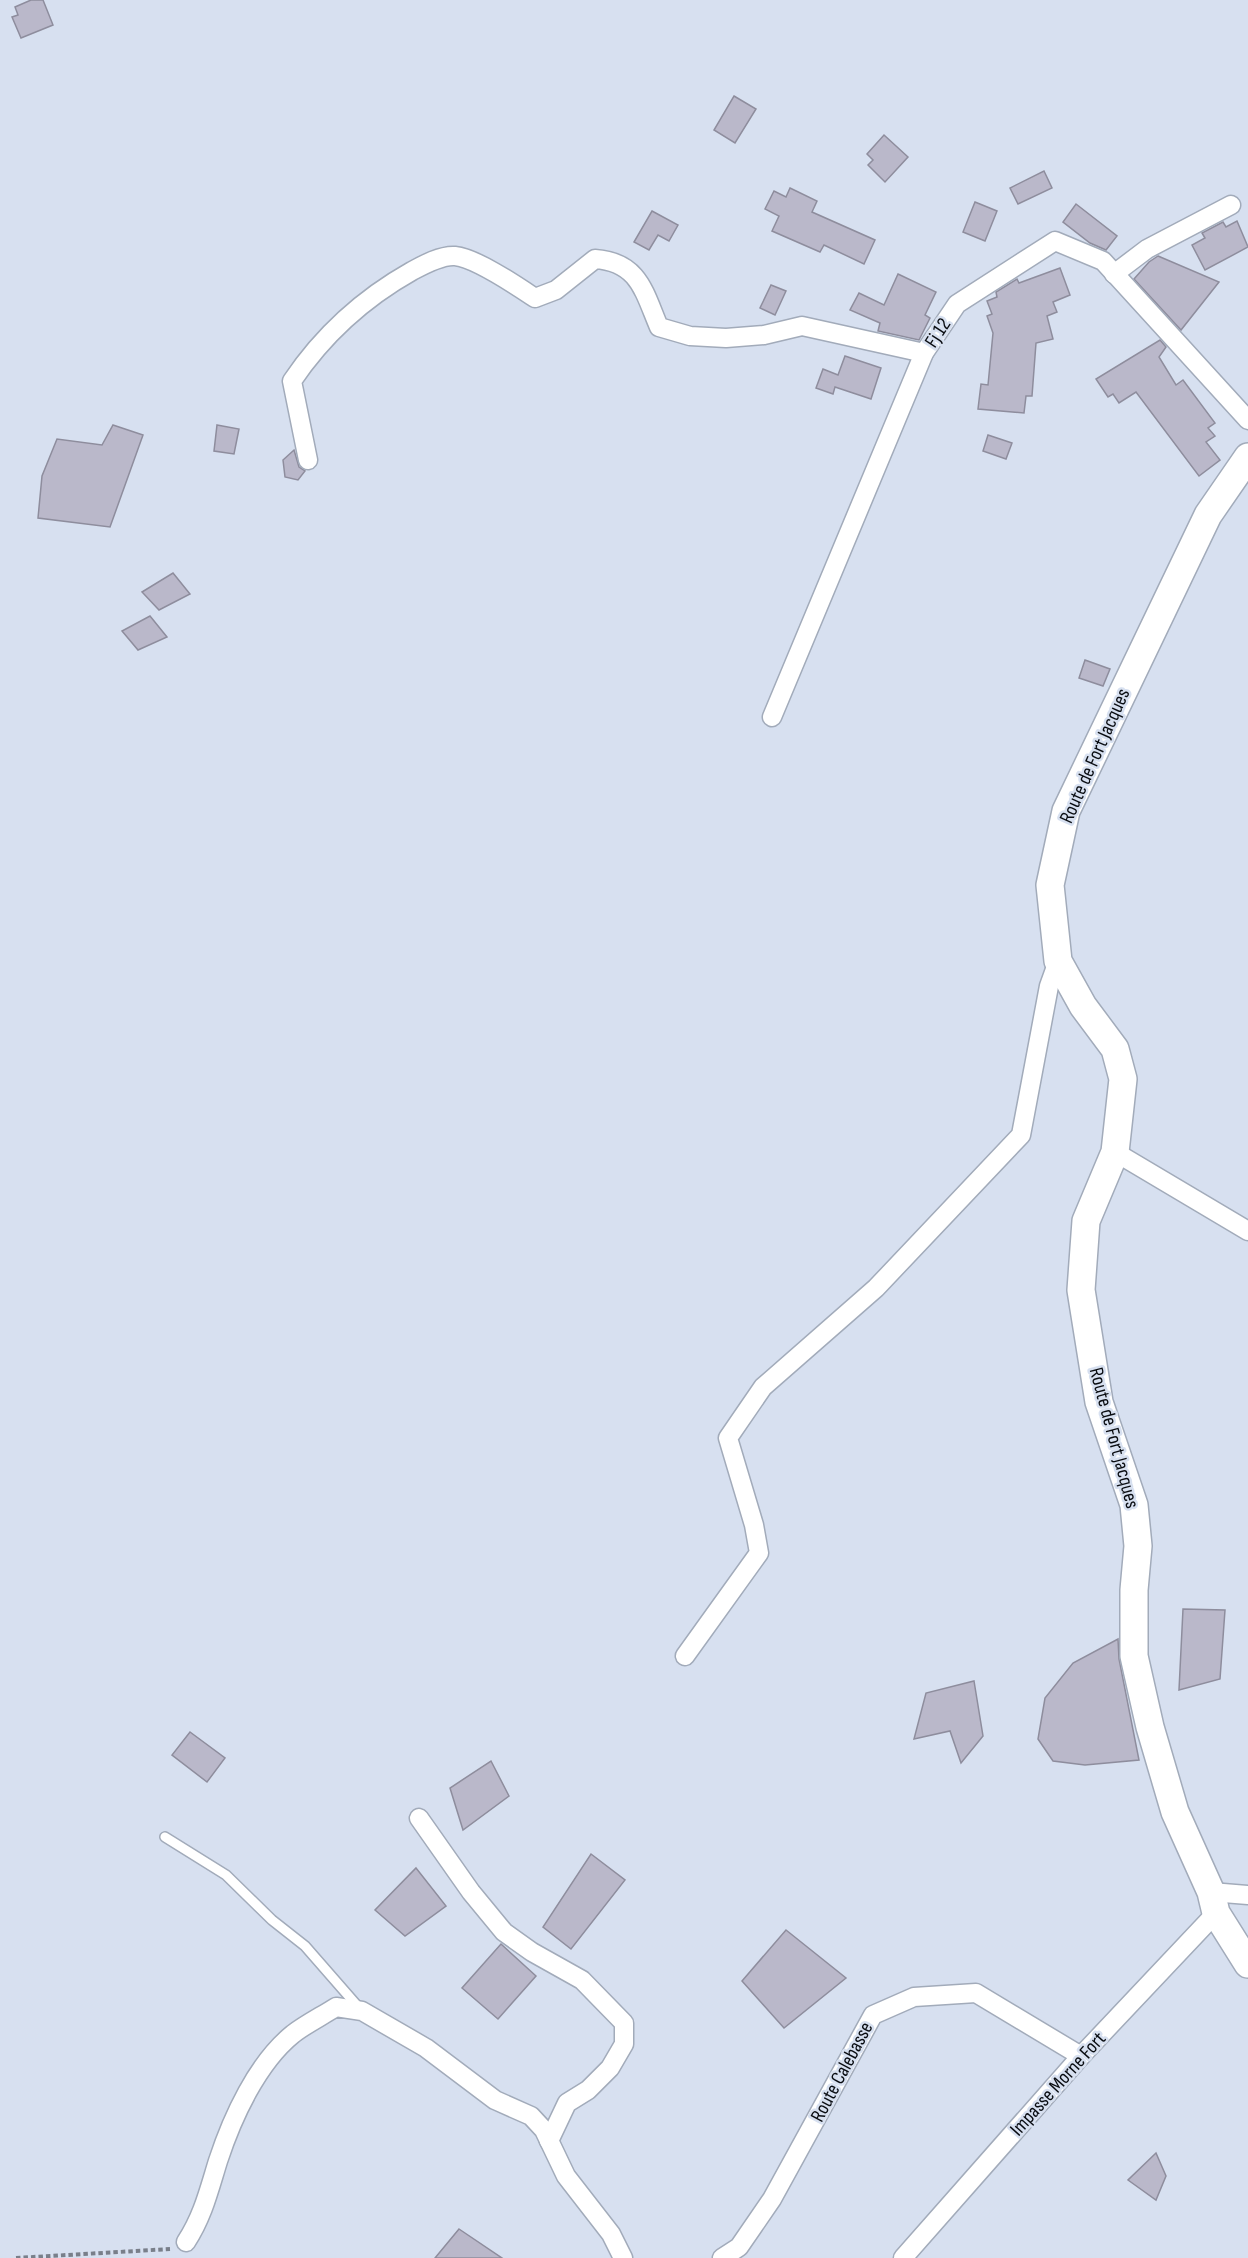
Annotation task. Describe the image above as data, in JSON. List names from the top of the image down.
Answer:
{
  "streets": {
    "street": [
      "Fj 12",
      "Route de Fort Jacques",
      "Route Calebasse",
      "Impasse Morne Fort"
    ]
  },
  "crossings": [
    ["Route de Fort Jacques", "Impasse Morne Fort"],
    ["Route Calebasse", "Impasse Morne Fort"]
  ]
}
